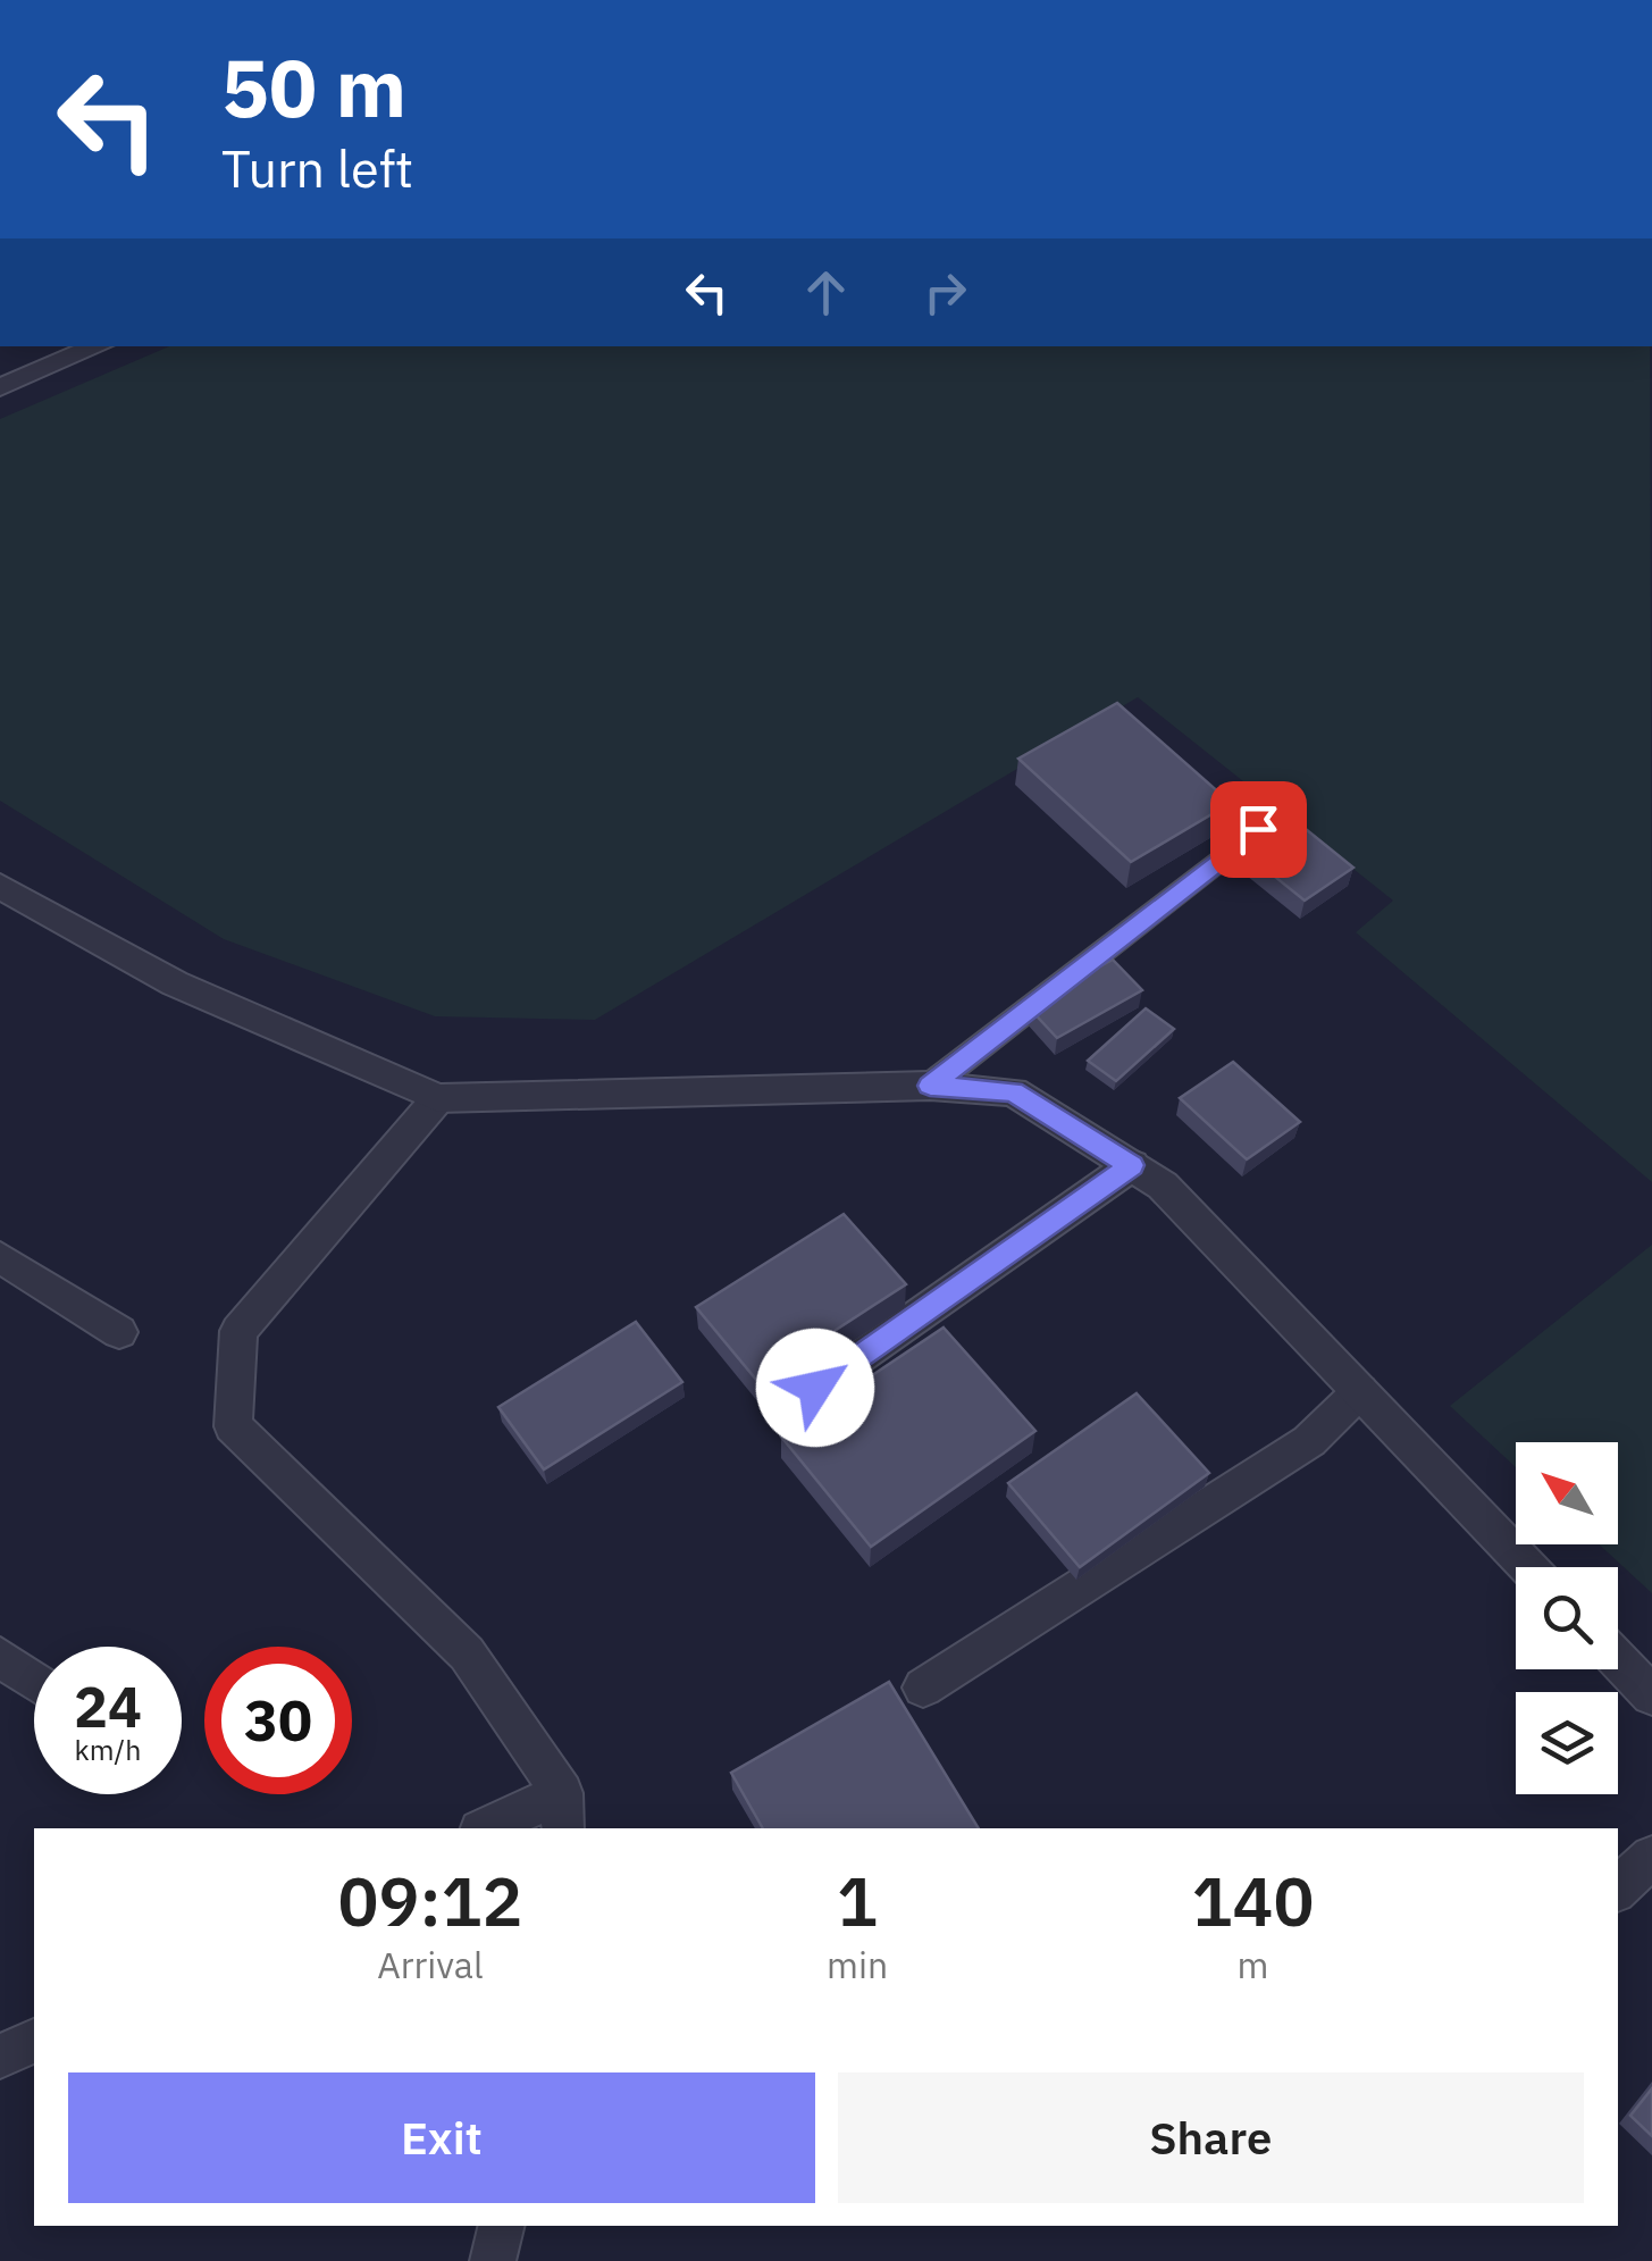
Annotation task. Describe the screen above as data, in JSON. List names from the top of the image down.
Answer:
{
  "north": "top left",
  "page": {
    "turn": ["50 m", "Turn left"],
    "speed": "24 km/h",
    "limit": "30",
    "eta": [
      "09:12",
      "Arrival",
      "1",
      "min",
      "140",
      "m"
    ],
    "buttons": ["Exit", "Share"]
  }
}
